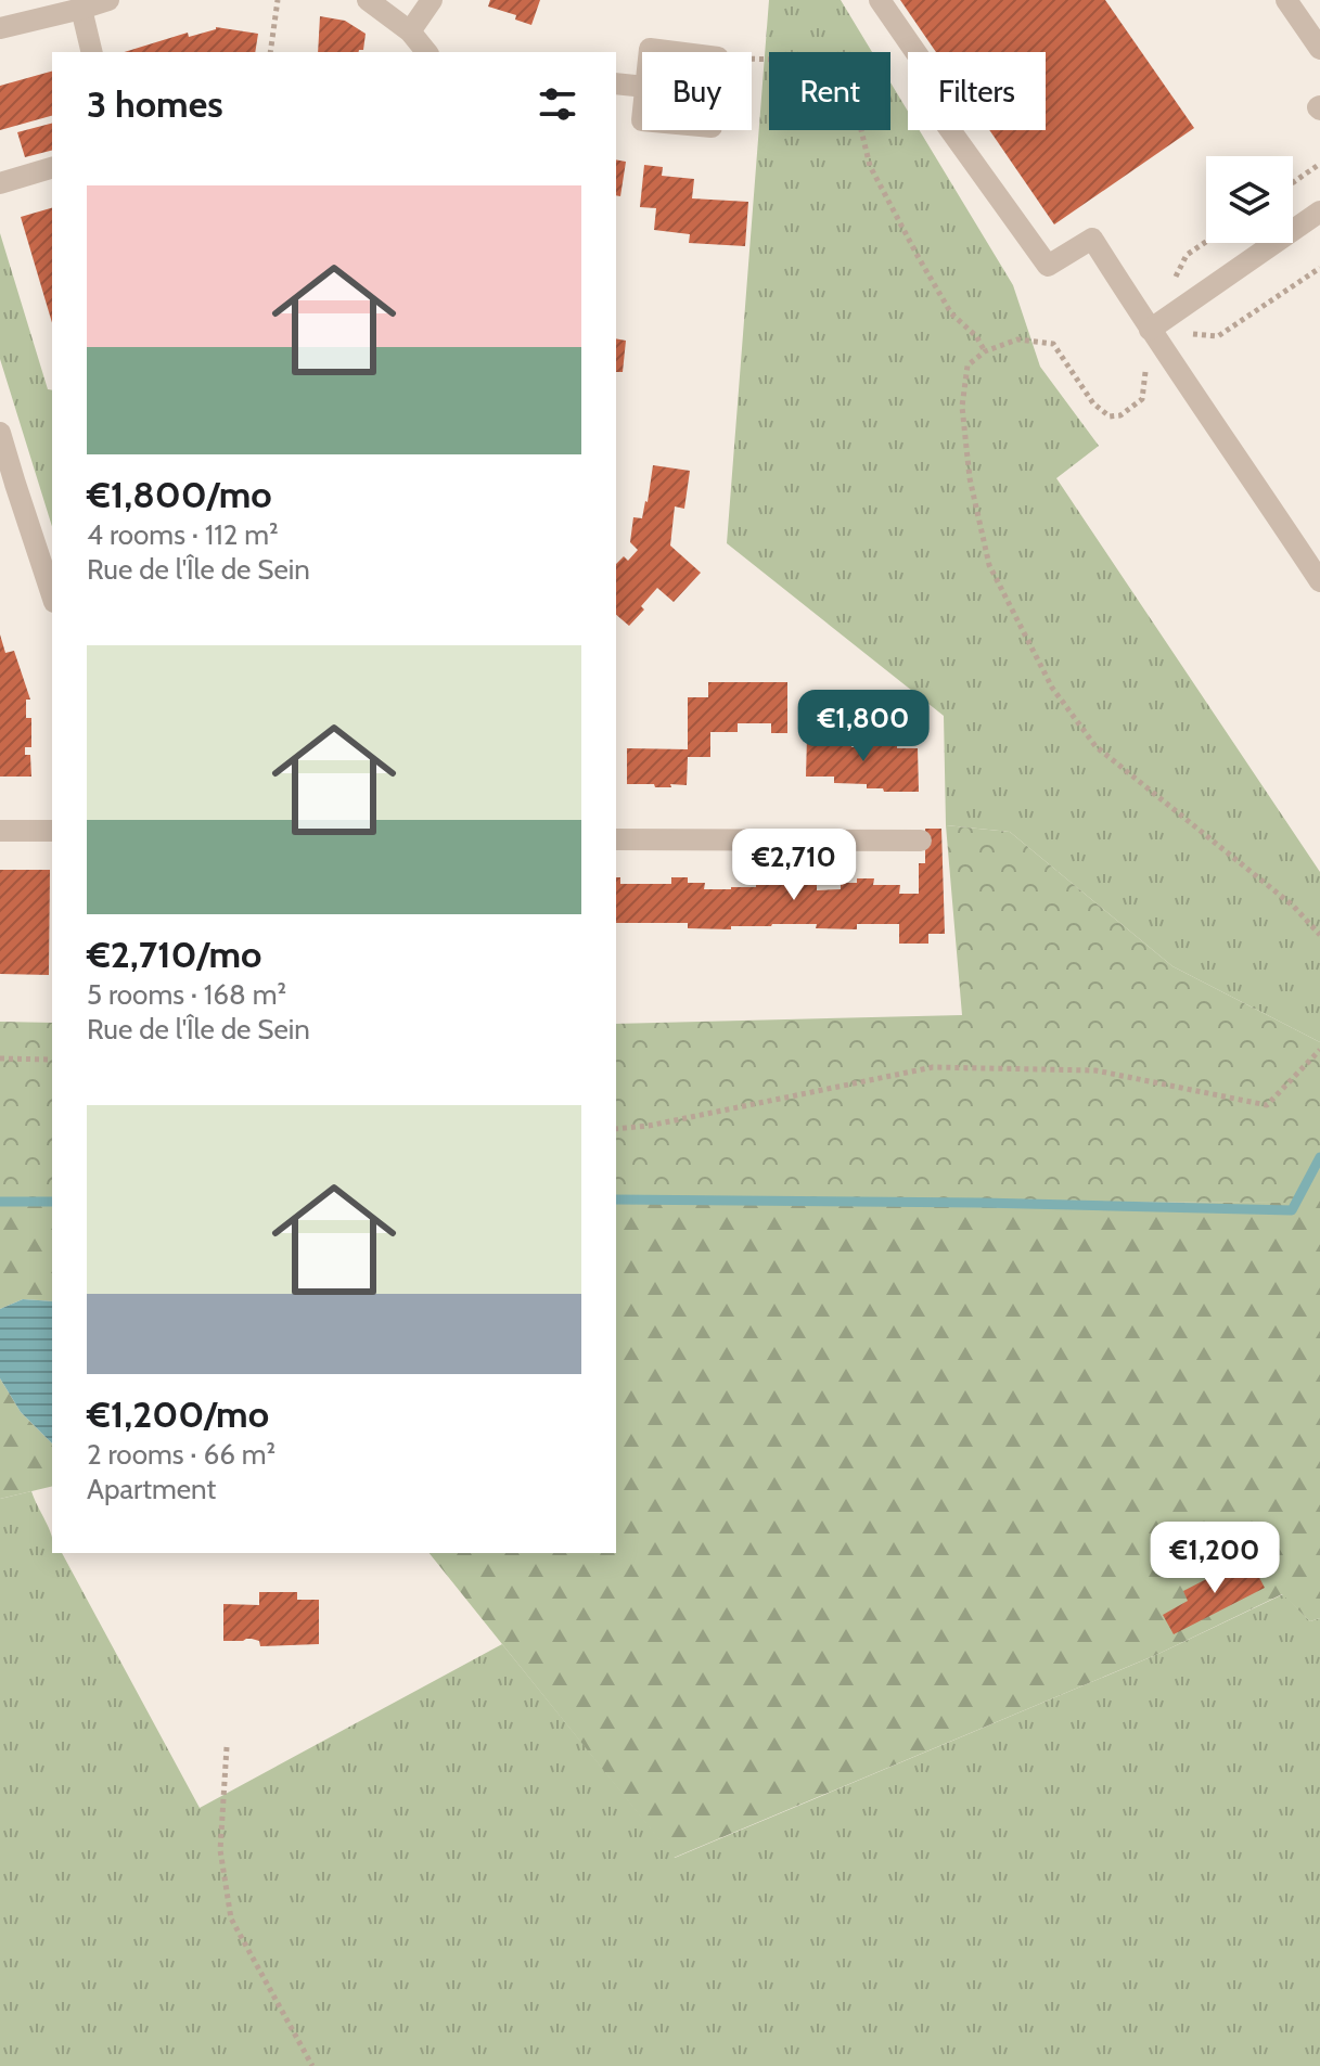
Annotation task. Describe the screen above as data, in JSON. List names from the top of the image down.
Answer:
{
  "page": {
    "chip": ["Buy", "Rent", "Filters"],
    "heading": "3 homes",
    "list": [
      {
        "name": "€1,800/mo",
        "note": "4 rooms · 112 m² · Rue de l'Île de Sein"
      },
      {
        "name": "€2,710/mo",
        "note": "5 rooms · 168 m² · Rue de l'Île de Sein"
      },
      {
        "name": "€1,200/mo",
        "note": "2 rooms · 66 m² · Apartment"
      }
    ],
    "price": ["€1,800", "€2,710", "€1,200"]
  }
}
